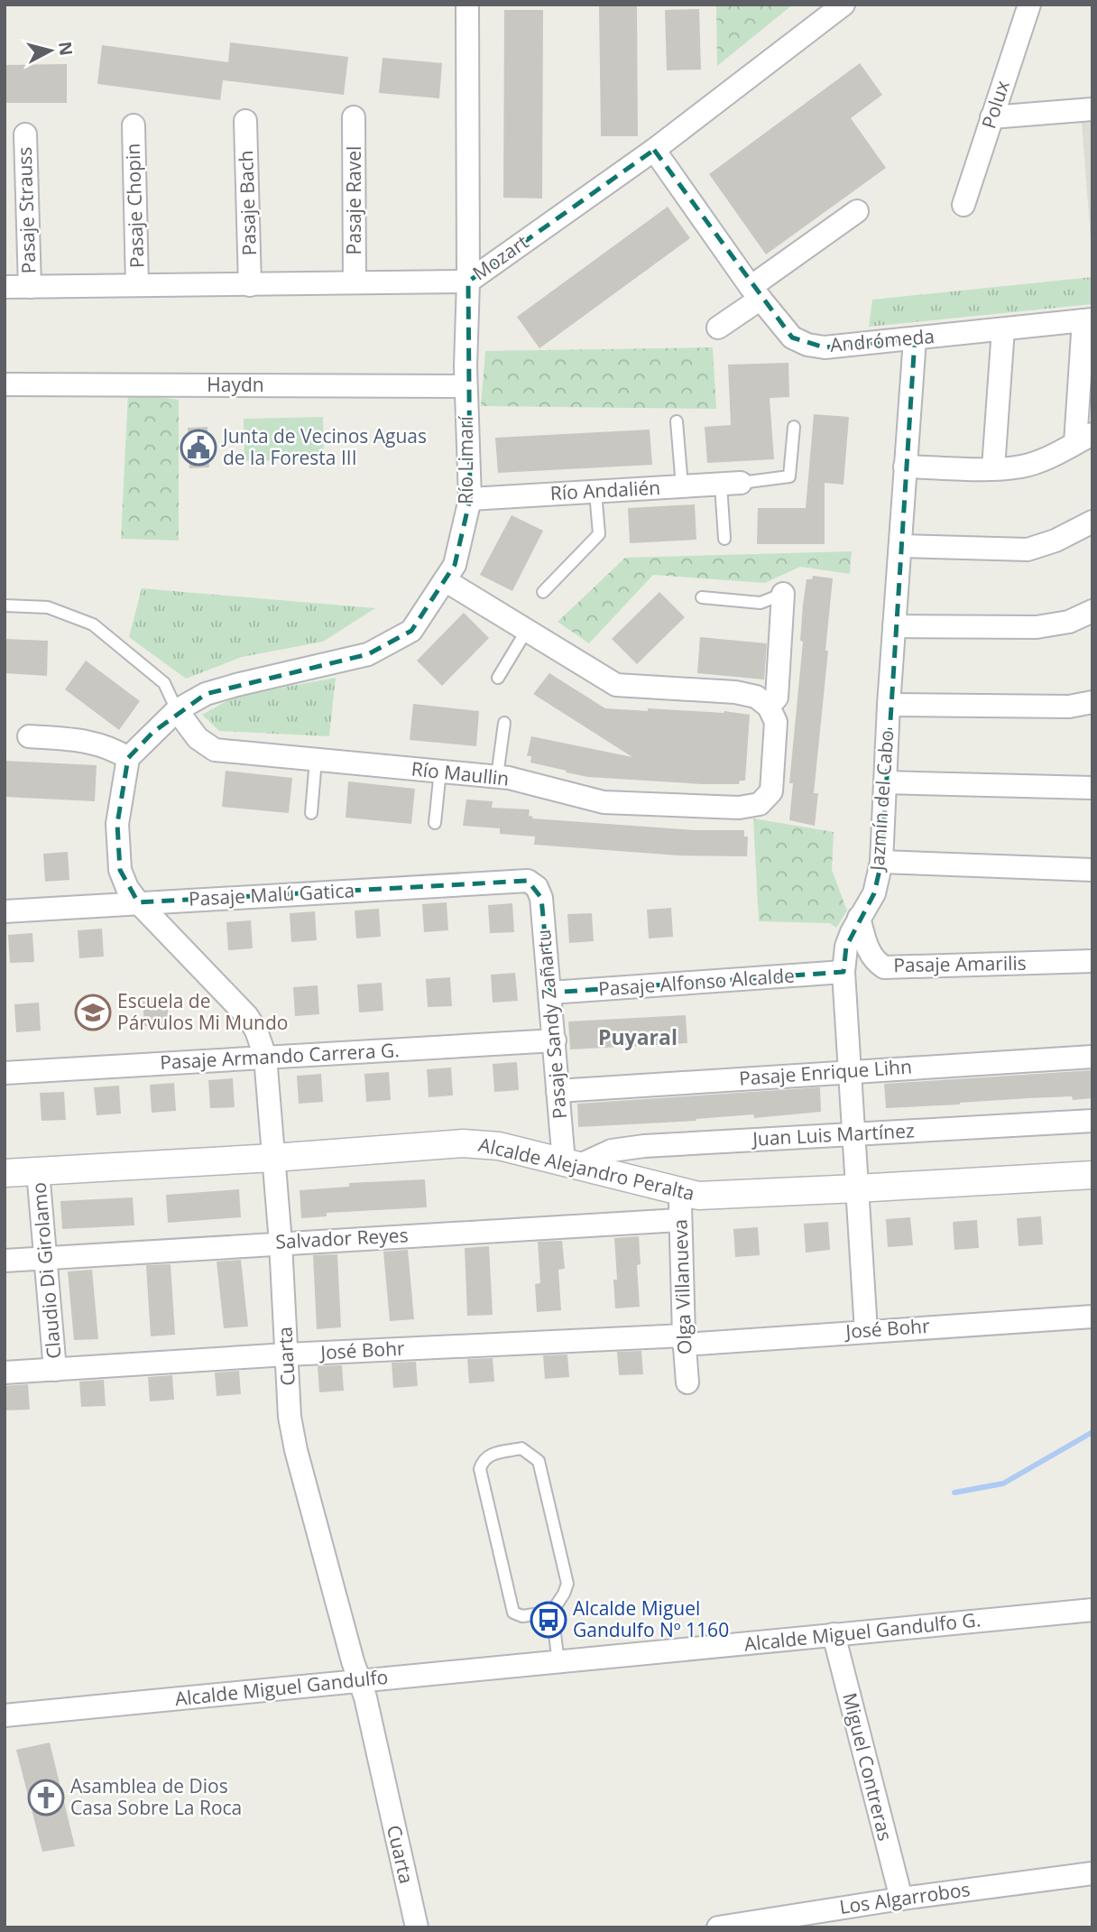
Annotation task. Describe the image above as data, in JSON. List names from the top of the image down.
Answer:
{
  "streets": {
    "street": [
      "Polux",
      "Pasaje Ravel",
      "Pasaje Bach",
      "Pasaje Chopin",
      "Pasaje Strauss",
      "Mozart",
      "Andrómeda",
      "Haydn",
      "Río Limarí",
      "Río Andalién",
      "Río Maullin",
      "Jazmín del Cabo",
      "Pasaje Malú Gatica",
      "Pasaje Amarilis",
      "Pasaje Alfonso Alcalde",
      "Pasaje Sandy Zañartu",
      "Pasaje Armando Carrera G.",
      "Pasaje Enrique Lihn",
      "Juan Luis Martínez",
      "Alcalde Alejandro Peralta",
      "Salvador Reyes",
      "Claudio Di Girolamo",
      "Olga Villanueva",
      "José Bohr",
      "Cuarta",
      "Alcalde Miguel Gandulfo G.",
      "Alcalde Miguel Gandulfo",
      "Miguel Contreras",
      "Los Algarrobos"
    ]
  },
  "crossings": [
    ["Pasaje Ravel", "Mozart"],
    ["Pasaje Bach", "Mozart"],
    ["Pasaje Chopin", "Mozart"],
    ["Pasaje Strauss", "Mozart"],
    ["Mozart", "Andrómeda"],
    ["Mozart", "Río Limarí"],
    ["Andrómeda", "Jazmín del Cabo"],
    ["Haydn", "Río Limarí"],
    ["Río Limarí", "Río Andalién"],
    ["Río Limarí", "Río Maullin"],
    ["Río Limarí", "Cuarta"],
    ["Jazmín del Cabo", "Pasaje Amarilis"],
    ["Jazmín del Cabo", "Pasaje Alfonso Alcalde"],
    ["Jazmín del Cabo", "Pasaje Enrique Lihn"],
    ["Jazmín del Cabo", "Juan Luis Martínez"],
    ["Jazmín del Cabo", "Alcalde Alejandro Peralta"],
    ["Jazmín del Cabo", "José Bohr"],
    ["Pasaje Malú Gatica", "Pasaje Sandy Zañartu"],
    ["Pasaje Malú Gatica", "Cuarta"],
    ["Pasaje Alfonso Alcalde", "Pasaje Sandy Zañartu"],
    ["Pasaje Sandy Zañartu", "Pasaje Armando Carrera G."],
    ["Pasaje Sandy Zañartu", "Pasaje Enrique Lihn"],
    ["Pasaje Sandy Zañartu", "Juan Luis Martínez"],
    ["Pasaje Sandy Zañartu", "Alcalde Alejandro Peralta"],
    ["Pasaje Armando Carrera G.", "Cuarta"],
    ["Juan Luis Martínez", "Alcalde Alejandro Peralta"],
    ["Alcalde Alejandro Peralta", "Claudio Di Girolamo"],
    ["Alcalde Alejandro Peralta", "Olga Villanueva"],
    ["Alcalde Alejandro Peralta", "Cuarta"],
    ["Salvador Reyes", "Claudio Di Girolamo"],
    ["Salvador Reyes", "Olga Villanueva"],
    ["Salvador Reyes", "Cuarta"],
    ["Claudio Di Girolamo", "José Bohr"],
    ["Olga Villanueva", "José Bohr"],
    ["José Bohr", "Cuarta"],
    ["Cuarta", "Alcalde Miguel Gandulfo"],
    ["Alcalde Miguel Gandulfo G.", "Alcalde Miguel Gandulfo"],
    ["Alcalde Miguel Gandulfo G.", "Miguel Contreras"],
    ["Miguel Contreras", "Los Algarrobos"]
  ],
  "districts": ["Puyaral"],
  "places": {
    "public building": ["Junta de Vecinos Aguas de la Foresta III"],
    "school or university": ["Escuela de Párvulos Mi Mundo"],
    "bus stop": ["Alcalde Miguel Gandulfo Nº 1160"],
    "church": ["Asamblea de Dios Casa Sobre La Roca"]
  },
  "north": "right"
}
